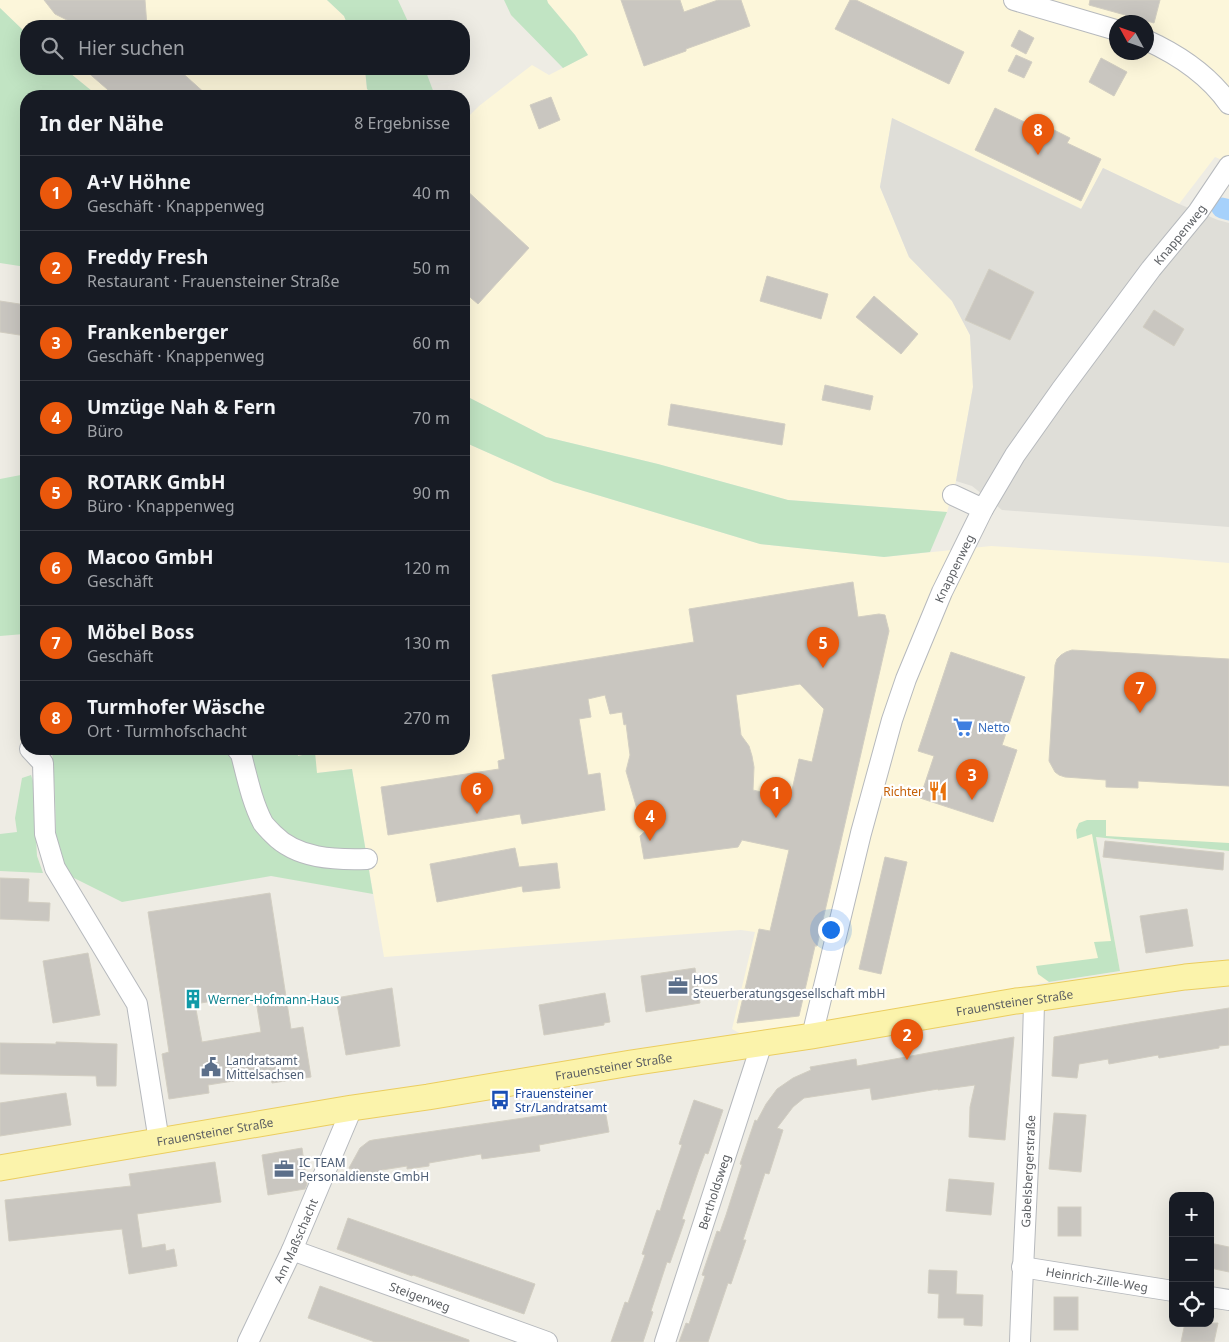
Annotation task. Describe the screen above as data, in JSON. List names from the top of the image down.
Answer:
{
  "streets": {
    "main road": ["Frauensteiner Straße"],
    "street": [
      "Knappenweg",
      "Gabelsbergerstraße",
      "Bertholdsweg",
      "Am Maßschacht",
      "Heinrich-Zille-Weg",
      "Steigerweg"
    ]
  },
  "crossings": [
    ["Knappenweg", "Frauensteiner Straße"],
    ["Frauensteiner Straße", "Gabelsbergerstraße"],
    ["Frauensteiner Straße", "Bertholdsweg"],
    ["Frauensteiner Straße", "Am Maßschacht"],
    ["Gabelsbergerstraße", "Heinrich-Zille-Weg"],
    ["Am Maßschacht", "Steigerweg"]
  ],
  "places": {
    "supermarket": ["Netto"],
    "restaurant": ["Richter"],
    "office": ["HOS Steuerberatungsgesellschaft mbH", "IC TEAM Personaldienste GmbH"],
    "building": ["Werner-Hofmann-Haus"],
    "public building": ["Landratsamt Mittelsachsen"],
    "bus stop": ["Frauensteiner Str/Landratsamt"]
  },
  "north": "top left",
  "page": {
    "search": "Hier suchen",
    "heading": ["In der Nähe", "8 Ergebnisse"],
    "pins": [
      "8",
      "5",
      "7",
      "3",
      "6",
      "1",
      "4",
      "2"
    ],
    "list": [
      {
        "mark": "1",
        "name": "A+V Höhne",
        "note": "Geschäft · Knappenweg",
        "value": "40 m"
      },
      {
        "mark": "2",
        "name": "Freddy Fresh",
        "note": "Restaurant · Frauensteiner Straße",
        "value": "50 m"
      },
      {
        "mark": "3",
        "name": "Frankenberger",
        "note": "Geschäft · Knappenweg",
        "value": "60 m"
      },
      {
        "mark": "4",
        "name": "Umzüge Nah & Fern",
        "note": "Büro",
        "value": "70 m"
      },
      {
        "mark": "5",
        "name": "ROTARK GmbH",
        "note": "Büro · Knappenweg",
        "value": "90 m"
      },
      {
        "mark": "6",
        "name": "Macoo GmbH",
        "note": "Geschäft",
        "value": "120 m"
      },
      {
        "mark": "7",
        "name": "Möbel Boss",
        "note": "Geschäft",
        "value": "130 m"
      },
      {
        "mark": "8",
        "name": "Turmhofer Wäsche",
        "note": "Ort · Turmhofschacht",
        "value": "270 m"
      }
    ],
    "map_buttons": ["+", "−"]
  }
}
